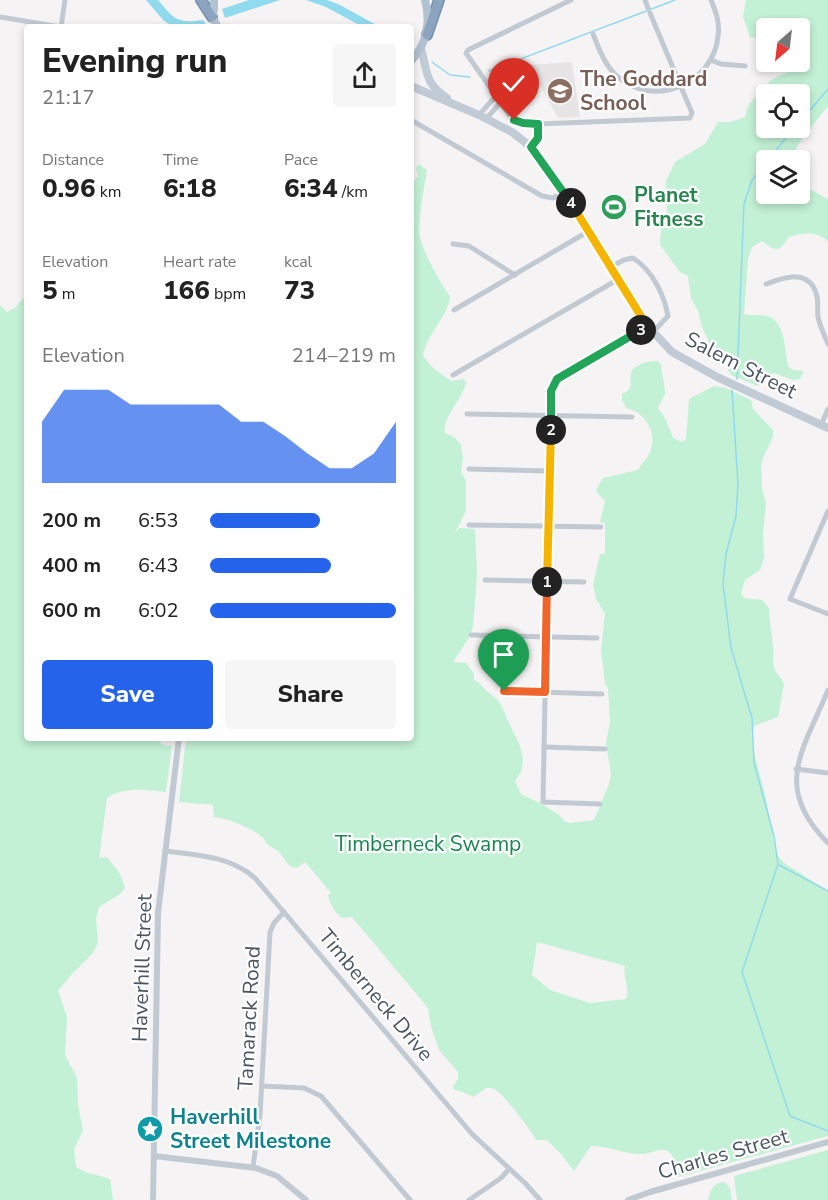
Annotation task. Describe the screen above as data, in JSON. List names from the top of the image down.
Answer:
{
  "streets": {
    "main road": ["Salem Street"],
    "street": [
      "Haverhill Street",
      "Timberneck Drive",
      "Tamarack Road",
      "Charles Street"
    ]
  },
  "crossings": [
    ["Haverhill Street", "Timberneck Drive"],
    ["Timberneck Drive", "Tamarack Road"]
  ],
  "parks": ["Timberneck Swamp"],
  "places": {
    "school or university": ["The Goddard School"],
    "sports": ["Planet Fitness"],
    "place": ["Haverhill Street Milestone"]
  },
  "north": "bottom left",
  "page": {
    "heading": ["Evening run", "21:17"],
    "stats": [
      ["Distance", "0.96 km"],
      ["Time", "6:18"],
      ["Pace", "6:34 /km"],
      ["Elevation", "5 m"],
      ["Heart rate", "166 bpm"],
      ["kcal", "73"]
    ],
    "pins": [
      "4",
      "3",
      "2",
      "1"
    ],
    "chart": ["Elevation", "214–219 m"],
    "list": [
      {
        "name": "200 m",
        "note": "6:53"
      },
      {
        "name": "400 m",
        "note": "6:43"
      },
      {
        "name": "600 m",
        "note": "6:02"
      }
    ],
    "buttons": ["Save", "Share"]
  }
}
